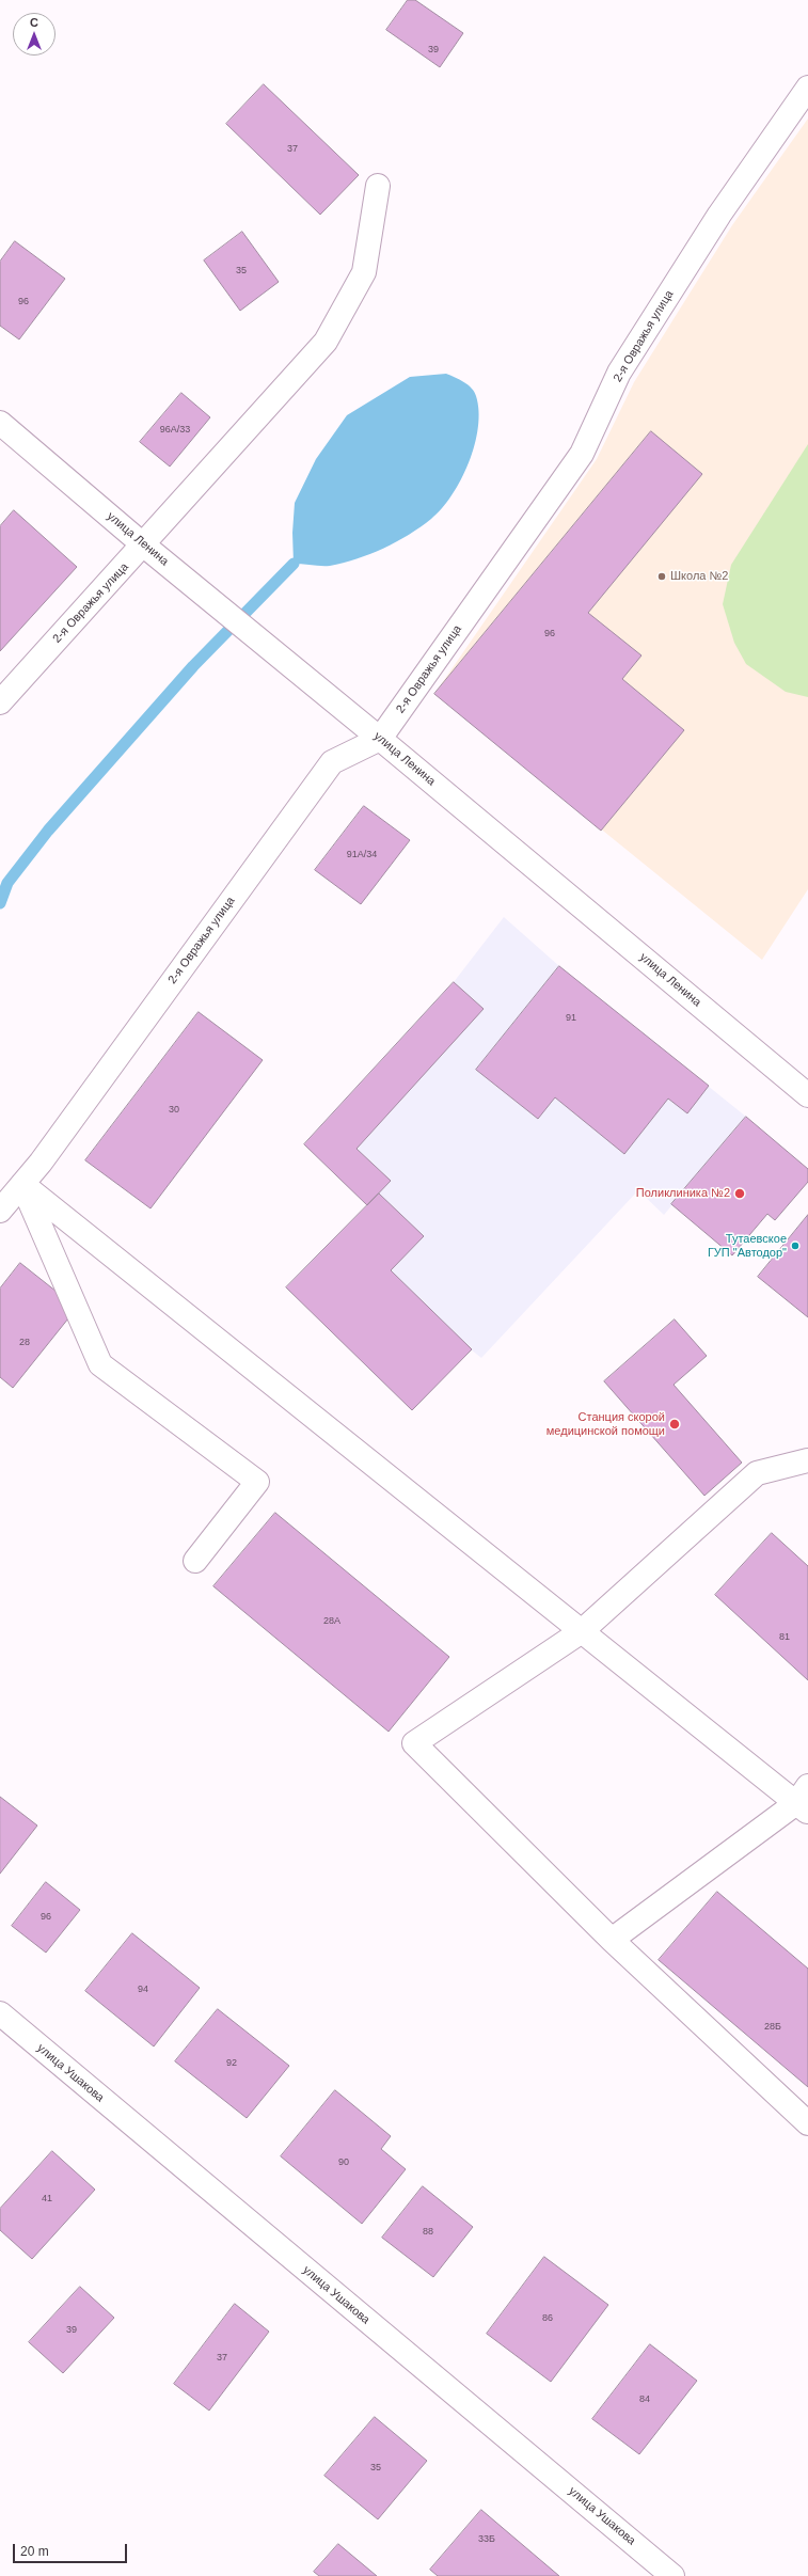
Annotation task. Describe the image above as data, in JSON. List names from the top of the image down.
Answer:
{
  "streets": {
    "street": ["2-я Овражья улица", "улица Ленина", "улица Ушакова"]
  },
  "crossings": [
    ["2-я Овражья улица", "улица Ленина"]
  ],
  "places": [
    "Школа №2",
    "Поликлиника №2",
    "Тутаевское ГУП \"Автодор\"",
    "Станция скорой медицинской помощи"
  ],
  "house_numbers": [
    "39",
    "37",
    "35",
    "96",
    "96А/33",
    "96",
    "91А/34",
    "91",
    "30",
    "28",
    "28А",
    "81",
    "96",
    "94",
    "28Б",
    "92",
    "90",
    "41",
    "88",
    "86",
    "39",
    "37",
    "84",
    "35",
    "33Б"
  ],
  "scale_bar": "20 m",
  "north": "top"
}
